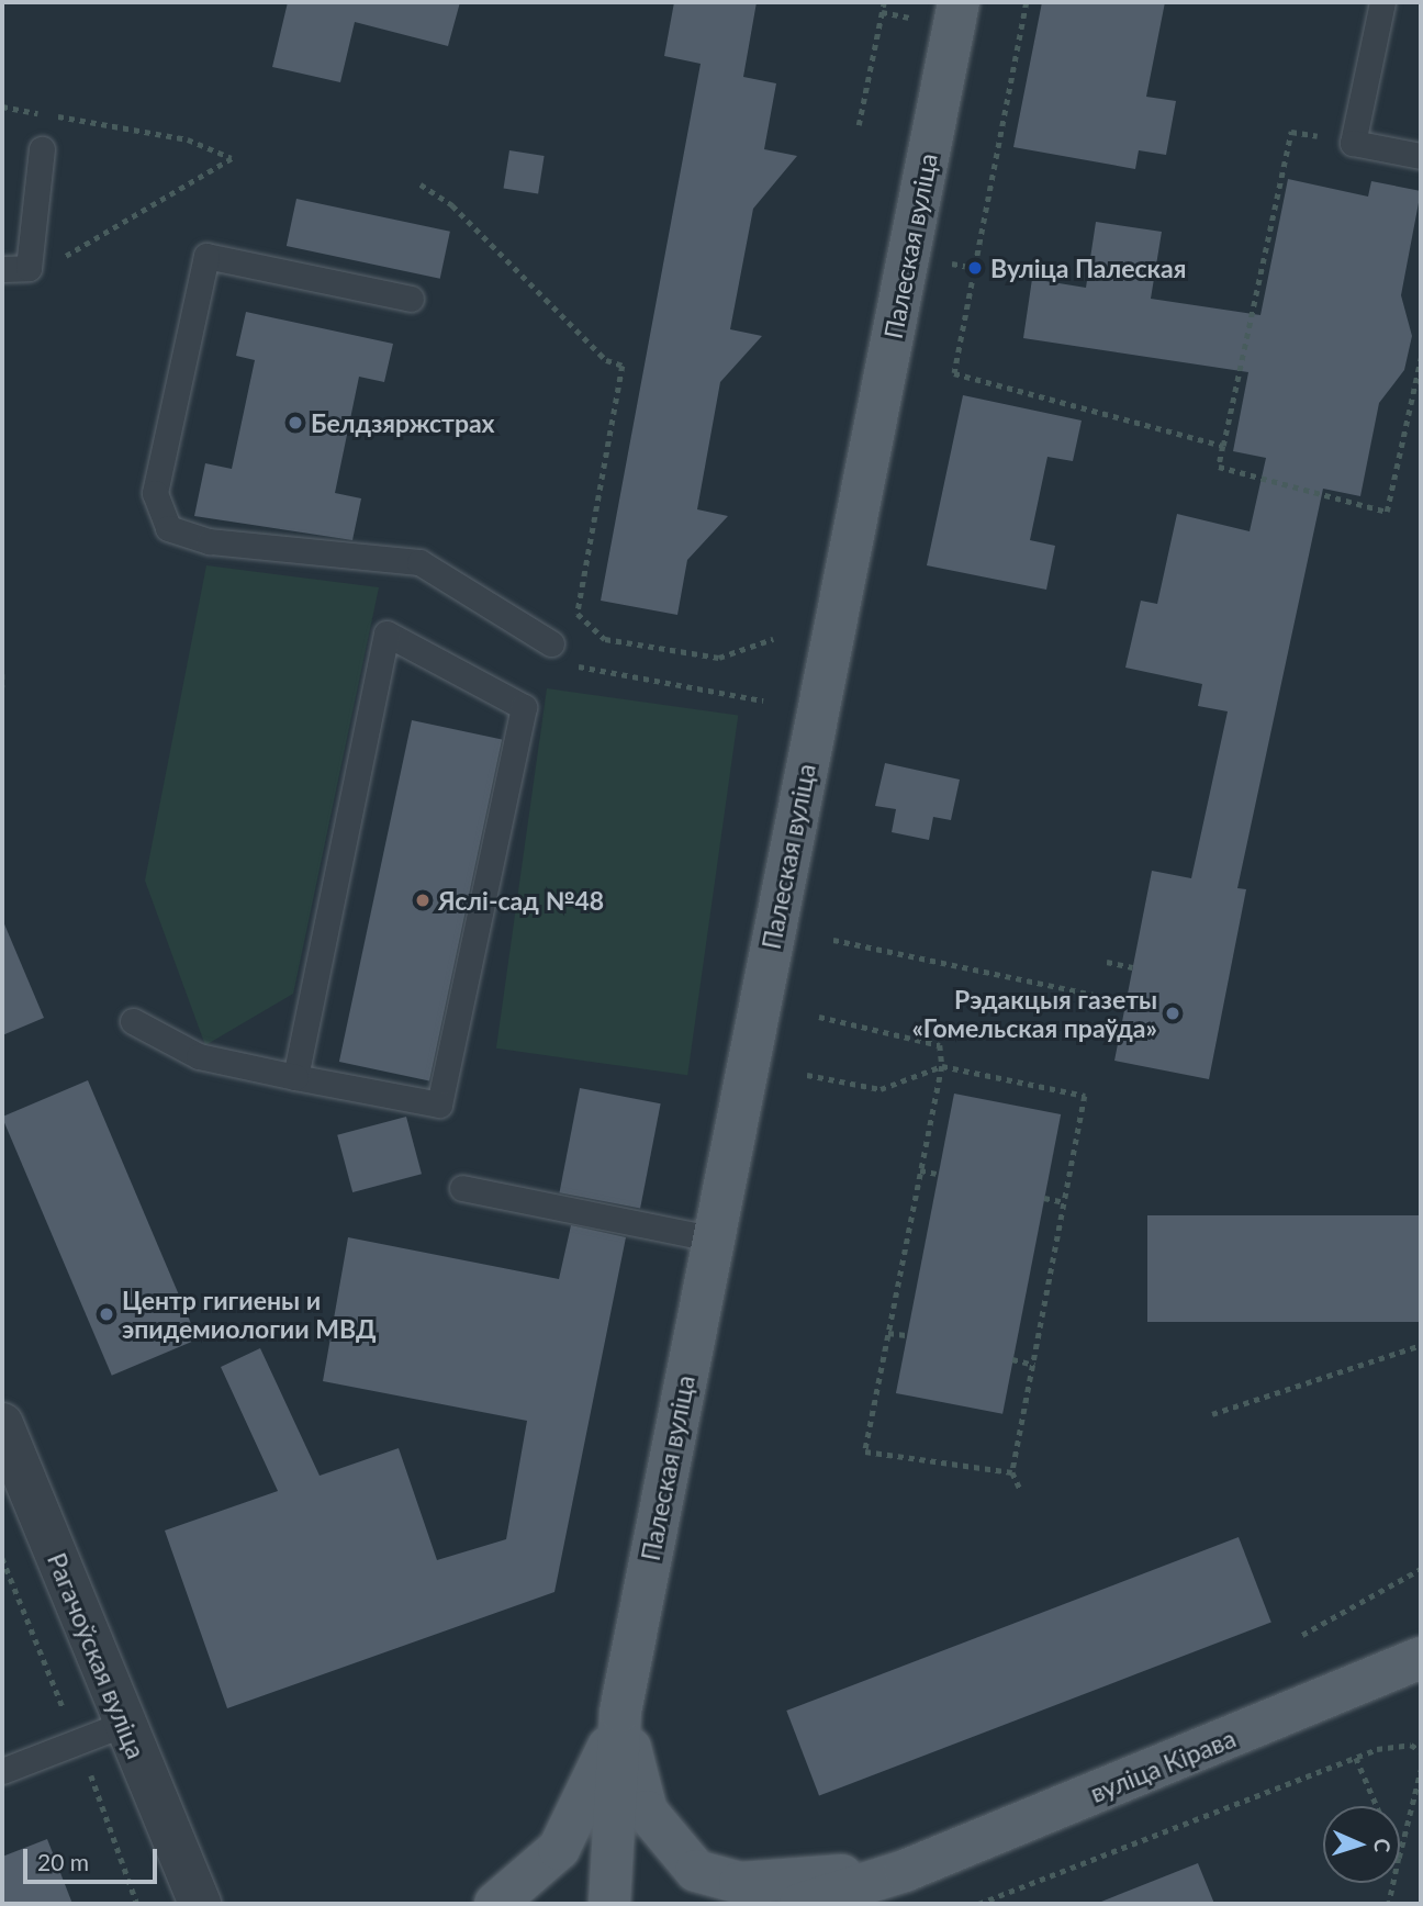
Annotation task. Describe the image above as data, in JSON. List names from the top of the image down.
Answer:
{
  "streets": {
    "main road": ["Палеская вуліца", "вуліца Кірава"],
    "street": ["Рагачоўская вуліца"]
  },
  "places": [
    "Вуліца Палеская",
    "Белдзяржстрах",
    "Яслі-сад №48",
    "Рэдакцыя газеты «Гомельская праўда»",
    "Центр гигиены и эпидемиологии МВД"
  ],
  "scale_bar": "20 m",
  "north": "right"
}
